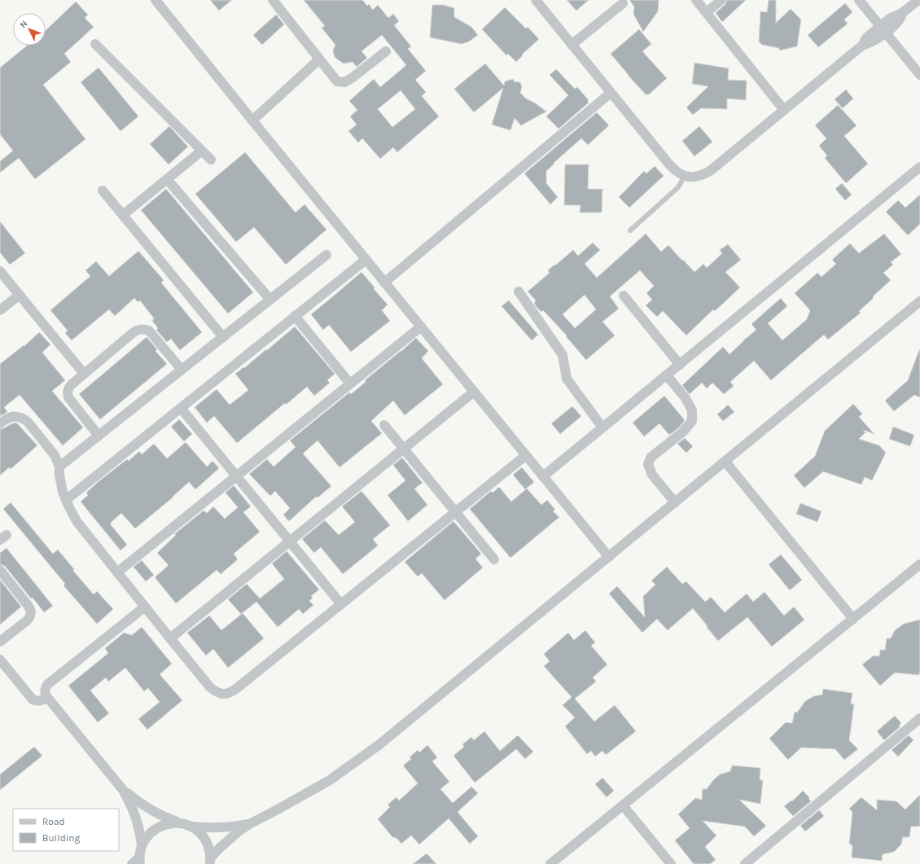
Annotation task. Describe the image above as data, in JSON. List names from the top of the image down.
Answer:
{
  "legend": ["Road", "Building"],
  "north": "top left"
}
